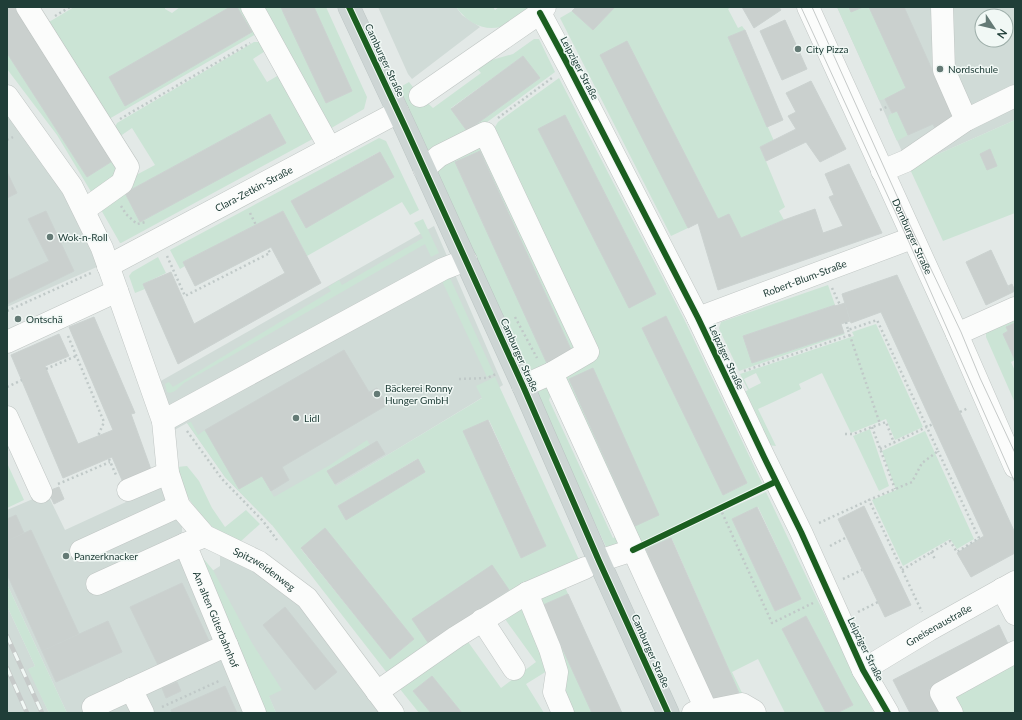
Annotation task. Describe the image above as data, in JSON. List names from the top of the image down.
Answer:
{
  "streets": {
    "main road": ["Camburger Straße"],
    "street": [
      "Leipziger Straße",
      "Clara-Zetkin-Straße",
      "Dornburger Straße",
      "Robert-Blum-Straße",
      "Spitzweidenweg",
      "Am alten Güterbahnhof",
      "Gneisenaustraße"
    ]
  },
  "crossings": [
    ["Camburger Straße", "Clara-Zetkin-Straße"],
    ["Leipziger Straße", "Robert-Blum-Straße"],
    ["Leipziger Straße", "Gneisenaustraße"],
    ["Clara-Zetkin-Straße", "Spitzweidenweg"],
    ["Dornburger Straße", "Robert-Blum-Straße"]
  ],
  "places": [
    "City Pizza",
    "Nordschule",
    "Wok-n-Roll",
    "Ontschä",
    "Bäckerei Ronny Hunger GmbH",
    "Lidl",
    "Panzerknacker"
  ],
  "north": "bottom right"
}
